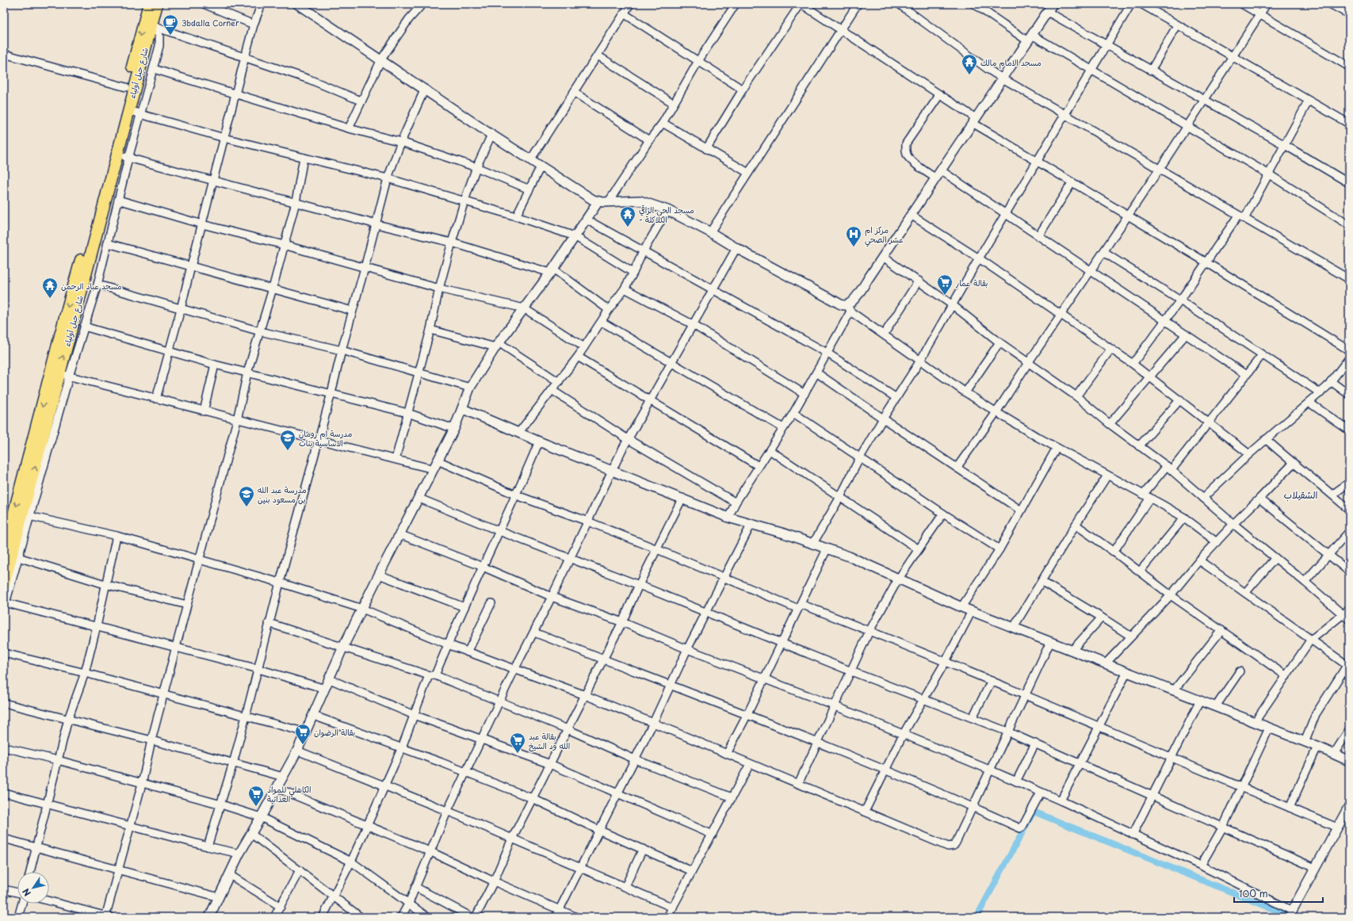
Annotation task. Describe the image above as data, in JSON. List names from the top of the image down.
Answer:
{
  "streets": {
    "main road": ["شارع جبل أولياء"]
  },
  "districts": ["الشقيلاب"],
  "places": {
    "cafe": ["3bdalla Corner"],
    "temple": ["مسجد الامام مالك", "مسجد الحي الراقي - الكلاكلة", "مسجد عباد الرحمن"],
    "hospital": ["مركز ام عشر الصحي"],
    "supermarket": [
      "بقالة عمار",
      "بقالة الرضوان",
      "بقالة عبد الله ود الشيخ",
      "الكاهلي للمواد الغذائية"
    ],
    "school or university": ["مدرسة ام رومان الاساسية بنات", "مدرسة عبد الله بن مسعود بنين"]
  },
  "scale_bar": "100 m",
  "north": "bottom left"
}
